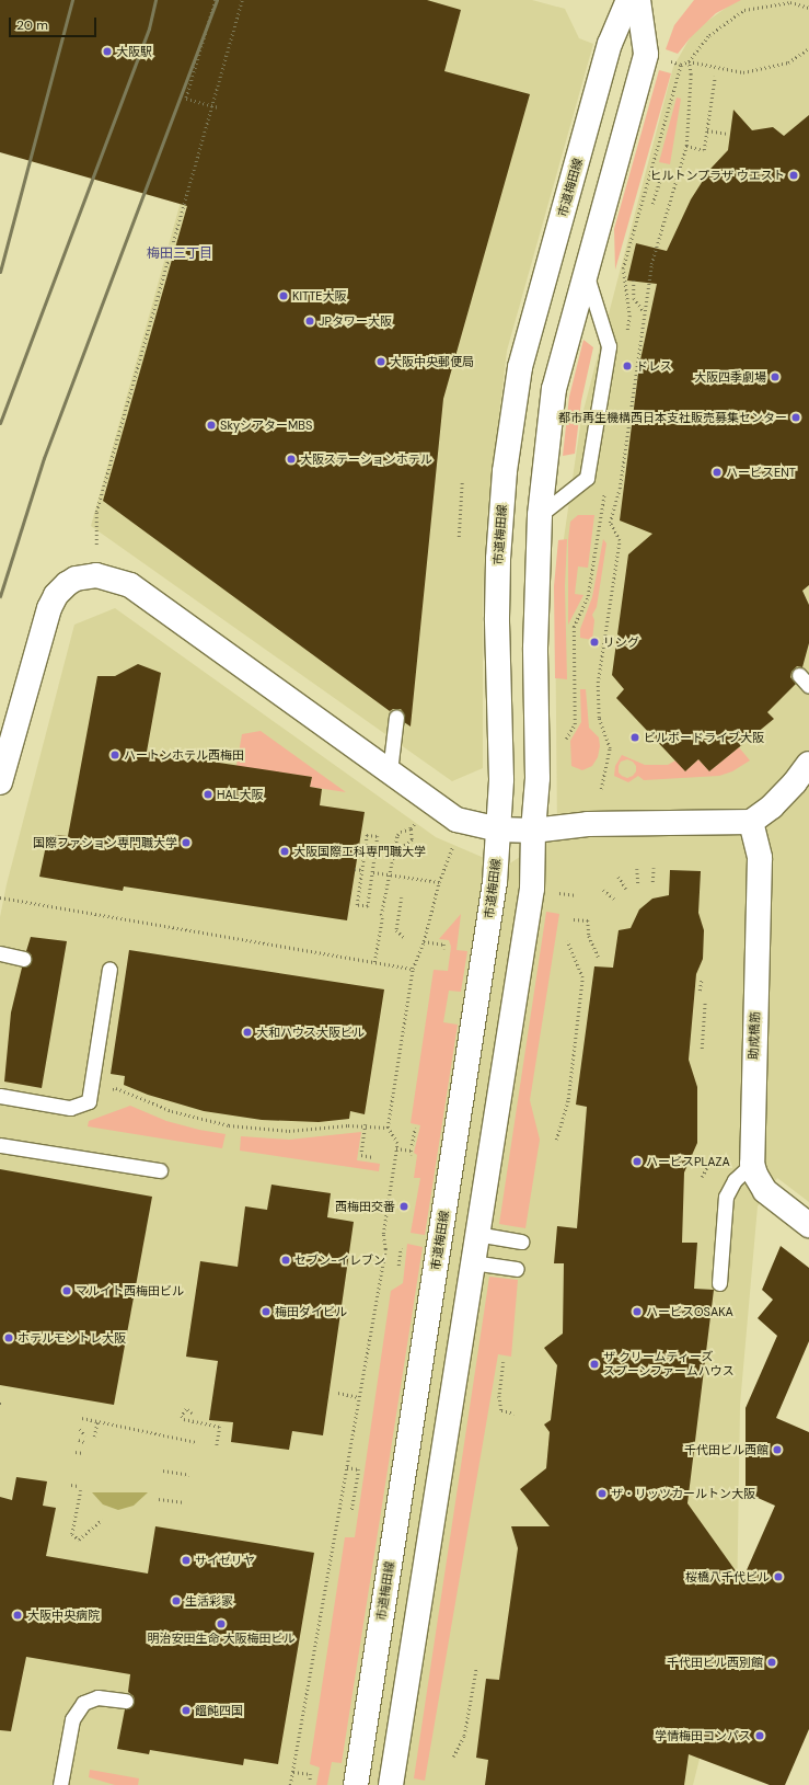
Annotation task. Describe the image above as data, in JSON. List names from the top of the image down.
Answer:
{
  "streets": {
    "street": ["市道梅田線", "助成橋筋"]
  },
  "districts": ["梅田三丁目"],
  "places": [
    "大阪駅",
    "ヒルトンプラザ ウエスト",
    "KITTE大阪",
    "JPタワー大阪",
    "大阪中央郵便局",
    "ドレス",
    "大阪四季劇場",
    "都市再生機構西日本支社販売募集センター",
    "SkyシアターMBS",
    "大阪ステーションホテル",
    "ハービスENT",
    "リング",
    "ビルボードライブ大阪",
    "ハートンホテル西梅田",
    "HAL大阪",
    "国際ファション専門職大学",
    "大阪国際工科専門職大学",
    "大和ハウス大阪ビル",
    "ハービスPLAZA",
    "西梅田交番",
    "セブン-イレブン",
    "マルイト西梅田ビル",
    "梅田ダイビル",
    "ハービスOSAKA",
    "ホテルモントレ大阪",
    "ザ クリームティーズ スプーンファームハウス",
    "千代田ビル西館",
    "ザ・リッツカールトン大阪",
    "サイゼリヤ",
    "桜橋八千代ビル",
    "生活彩家",
    "大阪中央病院",
    "明治安田生命 大阪梅田ビル",
    "千代田ビル西別館",
    "饂飩四国",
    "学情梅田コンパス"
  ],
  "scale_bar": "20 m"
}
